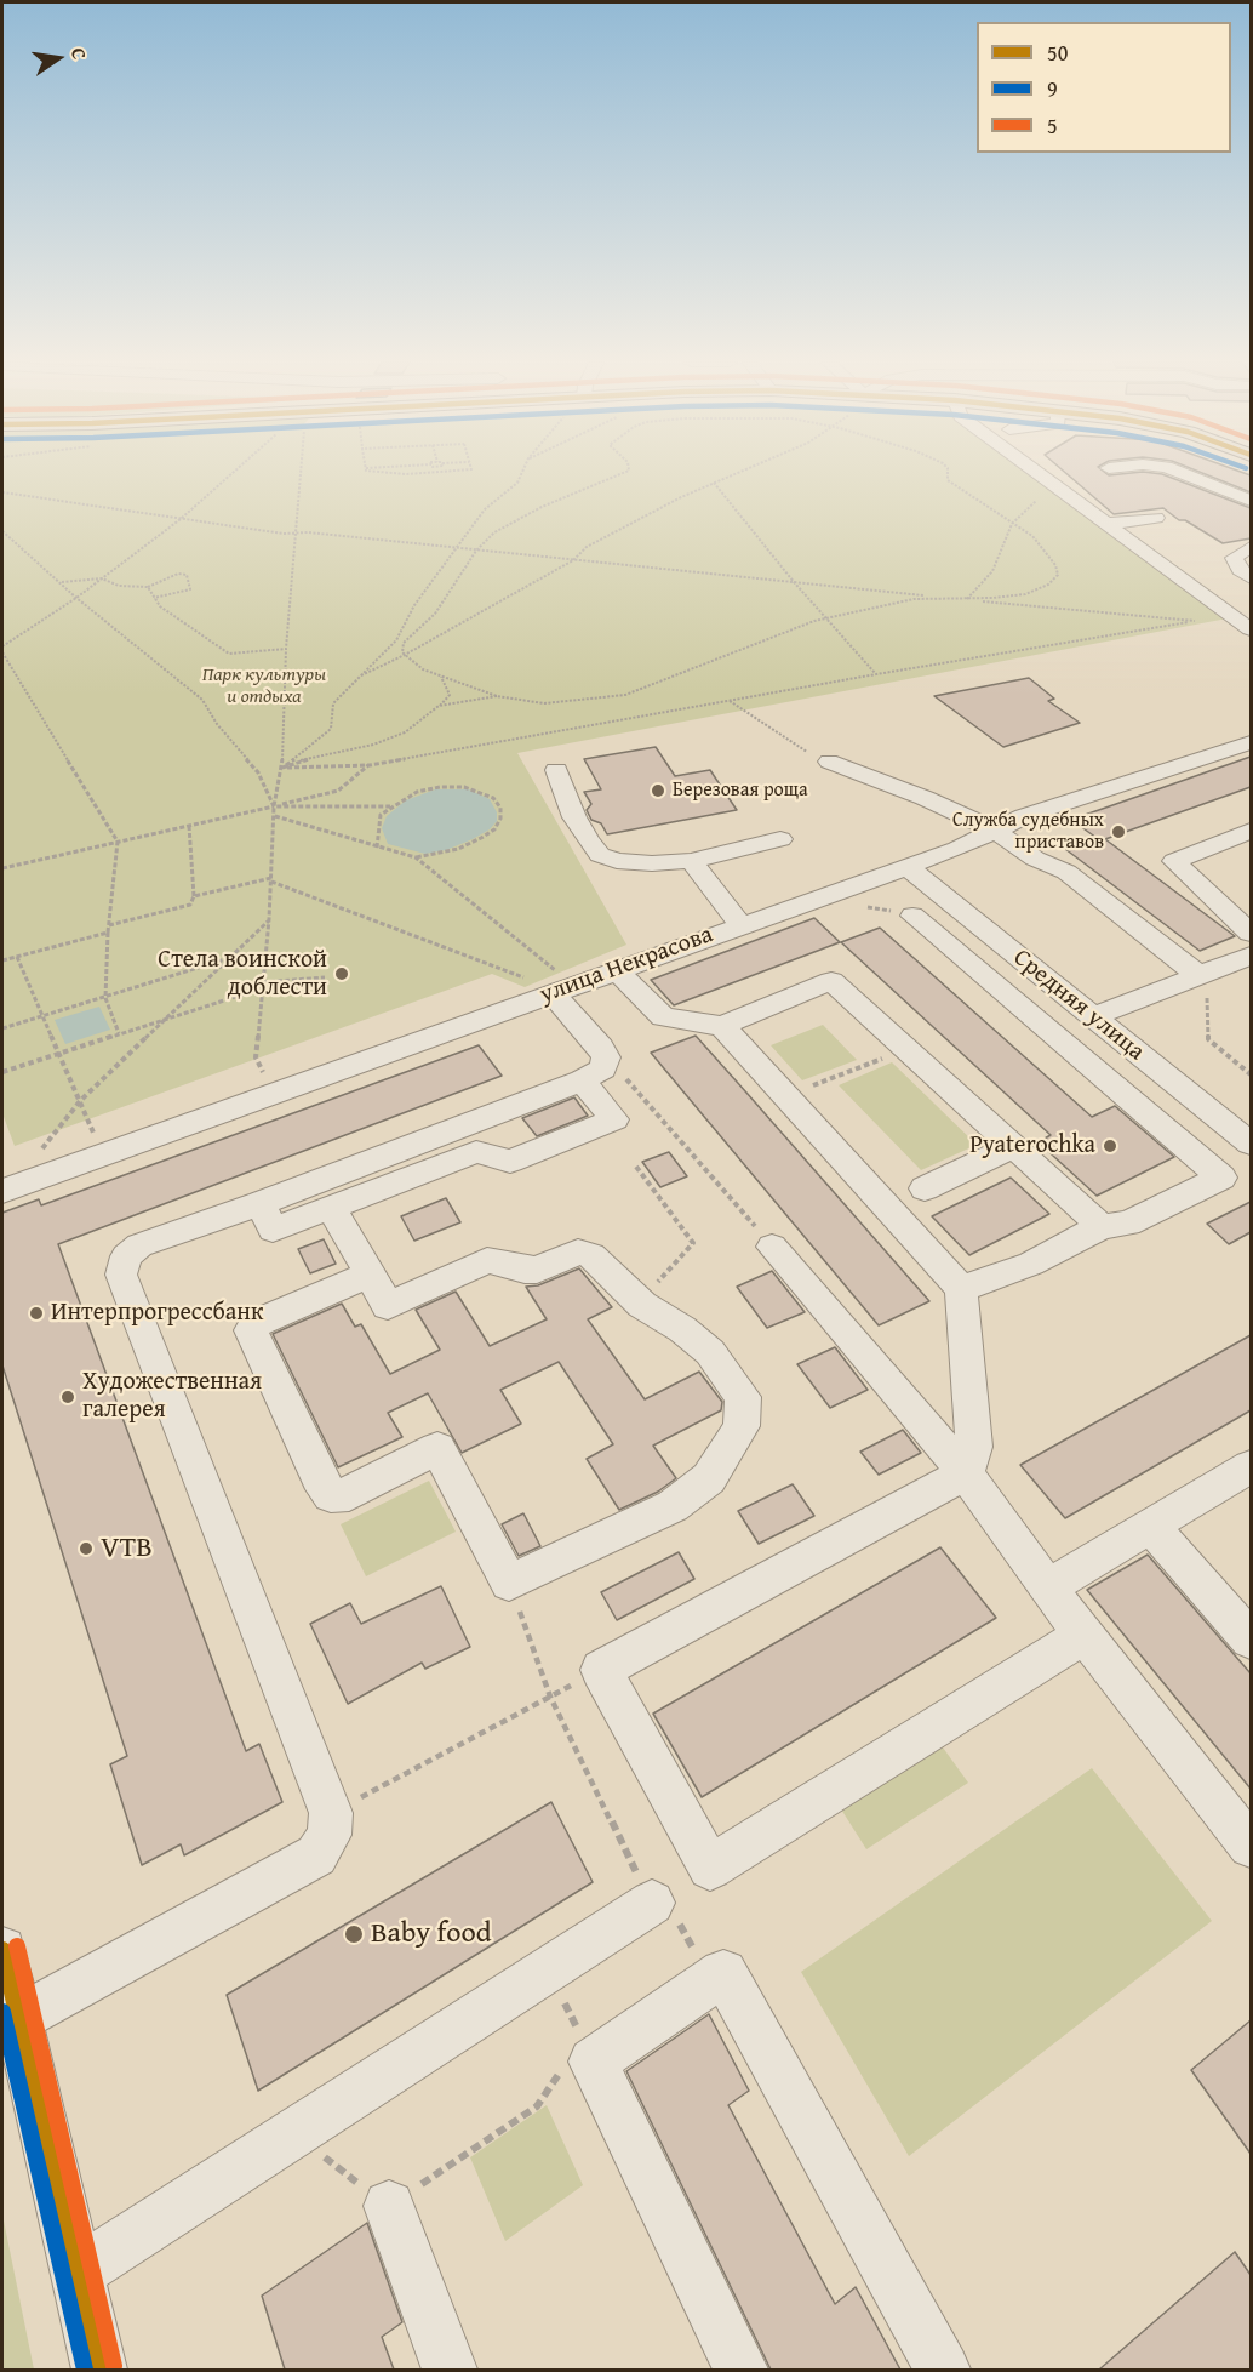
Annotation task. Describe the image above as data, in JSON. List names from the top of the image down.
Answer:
{
  "streets": {
    "street": ["улица Некрасова", "Средняя улица"]
  },
  "crossings": [
    ["улица Некрасова", "Средняя улица"]
  ],
  "parks": ["Парк культуры и отдыха"],
  "places": [
    "Березовая роща",
    "Служба судебных приставов",
    "Стела воинской доблести",
    "Pyaterochka",
    "Интерпрогрессбанк",
    "Художественная галерея",
    "VTB",
    "Baby food"
  ],
  "lines": ["transit line 5", "transit line 50", "transit line 9"],
  "legend": ["50", "9", "5"],
  "north": "right"
}
